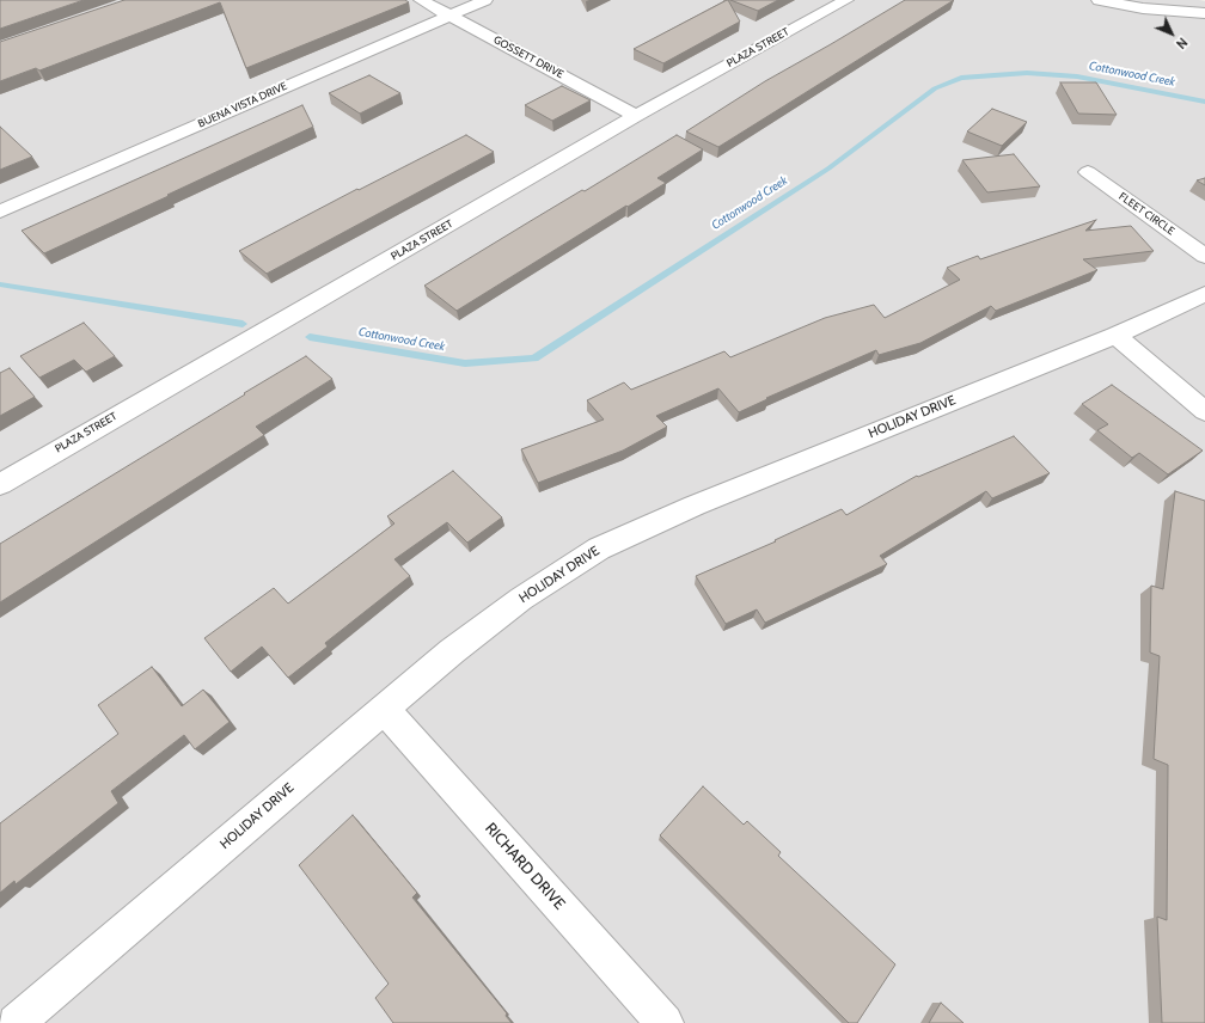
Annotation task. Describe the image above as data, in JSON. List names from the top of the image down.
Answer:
{
  "streets": {
    "street": [
      "PLAZA STREET",
      "GOSSETT DRIVE",
      "BUENA VISTA DRIVE",
      "FLEET CIRCLE",
      "HOLIDAY DRIVE",
      "RICHARD DRIVE"
    ]
  },
  "crossings": [
    ["PLAZA STREET", "GOSSETT DRIVE"],
    ["GOSSETT DRIVE", "BUENA VISTA DRIVE"],
    ["HOLIDAY DRIVE", "RICHARD DRIVE"]
  ],
  "water": ["Cottonwood Creek"],
  "north": "bottom right"
}
